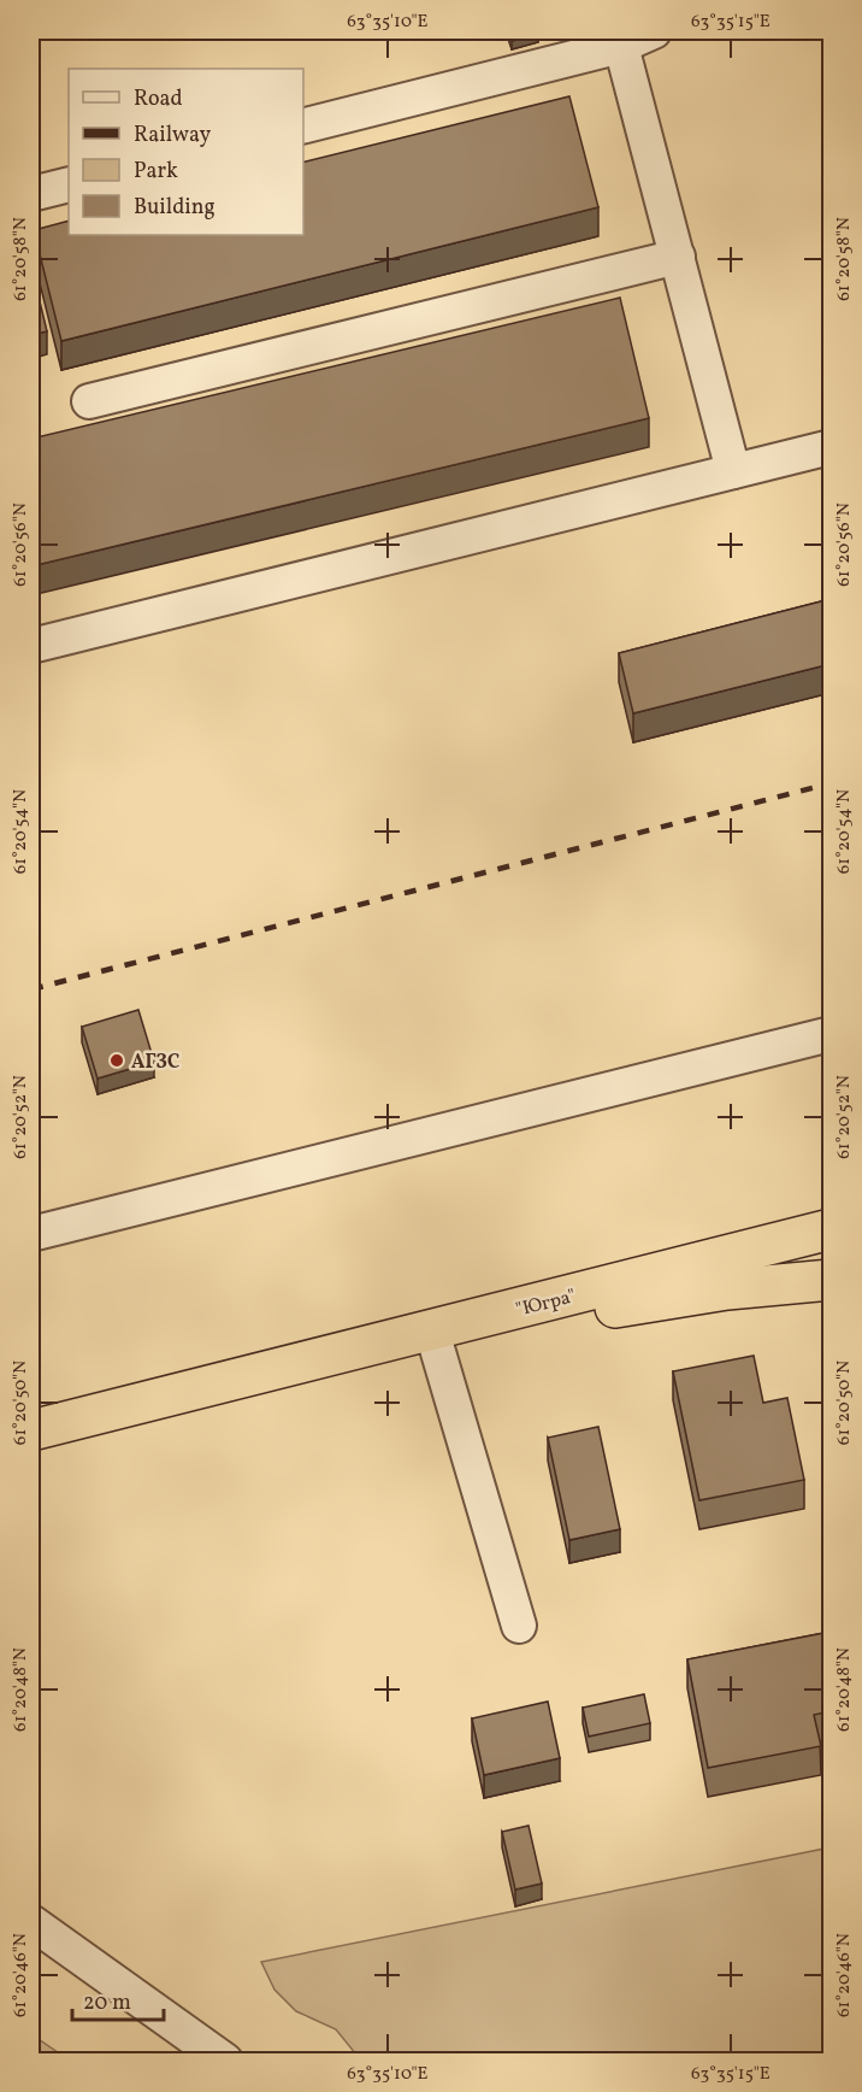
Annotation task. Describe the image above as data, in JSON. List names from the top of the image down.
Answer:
{
  "streets": {
    "highway": ["\"Югра\""]
  },
  "places": ["АГЗС"],
  "legend": [
    "Road",
    "Railway",
    "Park",
    "Building"
  ],
  "scale_bar": "20 m",
  "coordinates": [
    "63°35'10\"E",
    "63°35'15\"E",
    "61°20'58\"N",
    "61°20'56\"N",
    "61°20'54\"N",
    "61°20'52\"N",
    "61°20'50\"N",
    "61°20'48\"N",
    "61°20'46\"N"
  ]
}
